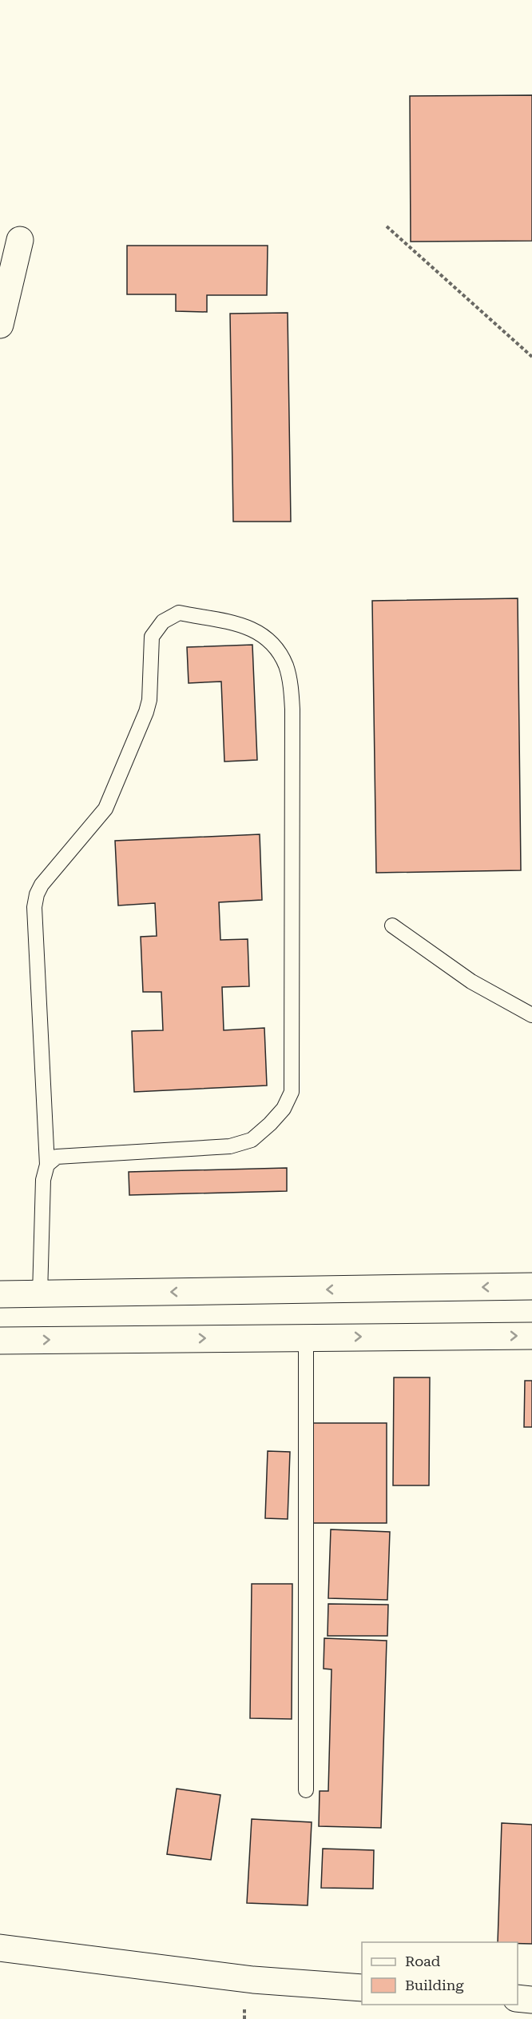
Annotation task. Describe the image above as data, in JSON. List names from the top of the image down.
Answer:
{
  "legend": ["Road", "Building"]
}
